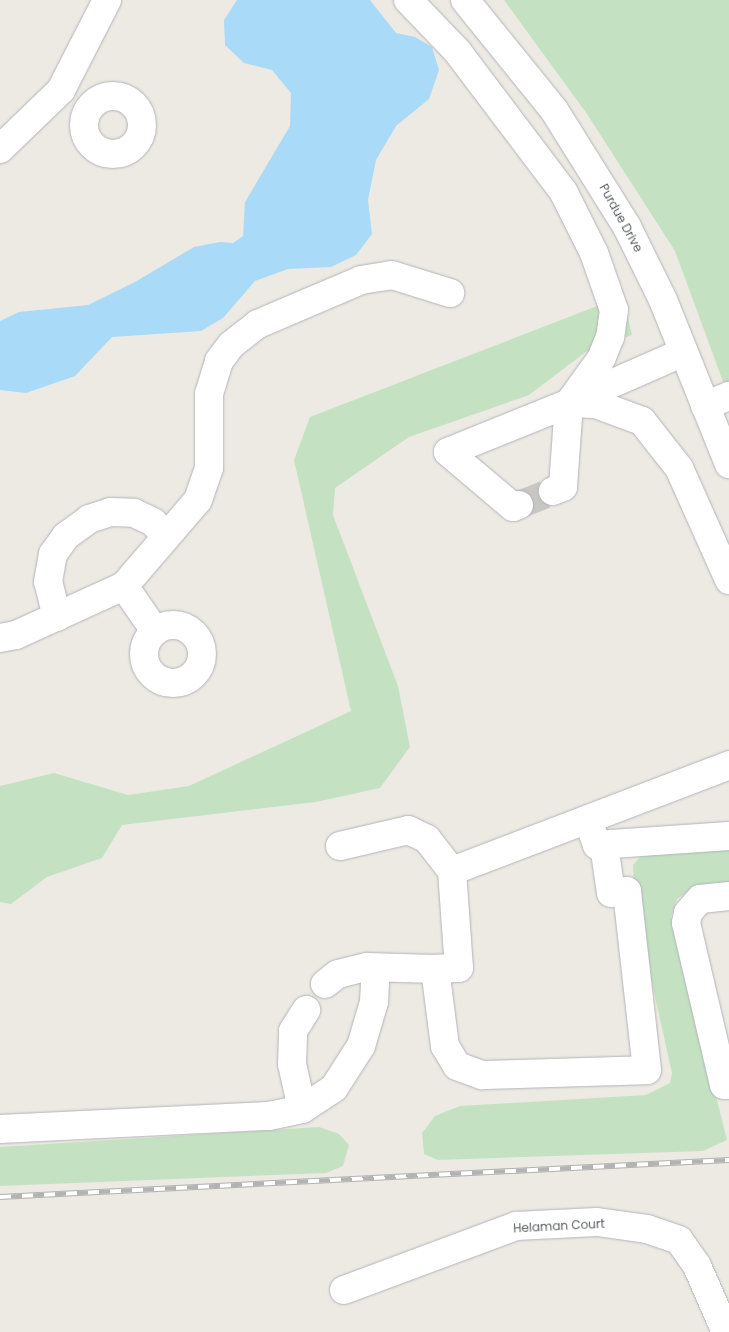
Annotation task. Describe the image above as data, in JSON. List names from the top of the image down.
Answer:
{
  "streets": {
    "street": ["Purdue Drive", "Helaman Court"]
  }
}
